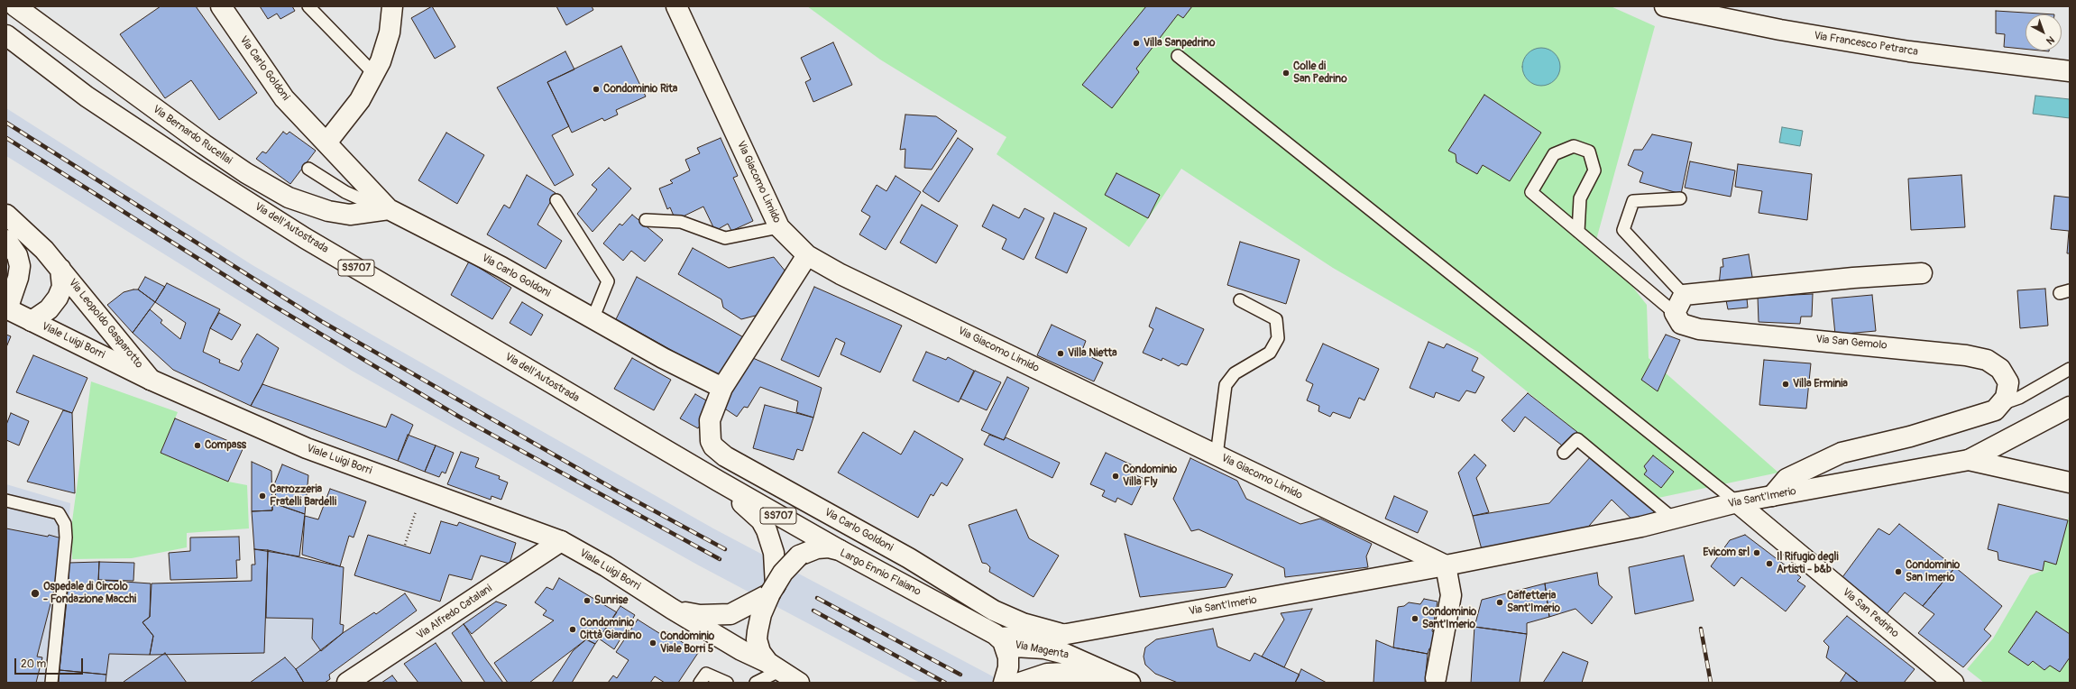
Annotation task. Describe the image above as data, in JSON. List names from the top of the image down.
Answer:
{
  "streets": {
    "main road": [
      "Via Francesco Petrarca",
      "Via Carlo Goldoni",
      "Via Bernardo Rucellai",
      "Via Giacomo Limido",
      "Via dell'Autostrada",
      "SS707",
      "Via Leopoldo Gasparotto",
      "Viale Luigi Borri",
      "Via San Gemolo",
      "Via Sant'Imerio",
      "Largo Ennio Flaiano",
      "Via Alfredo Catalani",
      "Via San Pedrino",
      "Via Magenta"
    ]
  },
  "crossings": [
    ["Via Carlo Goldoni", "Via Bernardo Rucellai"],
    ["Via Carlo Goldoni", "Via Giacomo Limido"],
    ["Via Carlo Goldoni", "Via Sant'Imerio"],
    ["Via Giacomo Limido", "Via Sant'Imerio"],
    ["Via dell'Autostrada", "SS707"],
    ["SS707", "Viale Luigi Borri"],
    ["SS707", "Largo Ennio Flaiano"],
    ["Via Leopoldo Gasparotto", "Viale Luigi Borri"],
    ["Viale Luigi Borri", "Largo Ennio Flaiano"],
    ["Viale Luigi Borri", "Via Alfredo Catalani"],
    ["Via Sant'Imerio", "Largo Ennio Flaiano"],
    ["Via Sant'Imerio", "Via San Pedrino"],
    ["Via Sant'Imerio", "Via Magenta"],
    ["Largo Ennio Flaiano", "Via Magenta"]
  ],
  "places": [
    "Villa Sanpedrino",
    "Colle di San Pedrino",
    "Condominio Rita",
    "Villa Nietta",
    "Villa Erminia",
    "Compass",
    "Condominio Villa Fly",
    "Carrozzeria Fratelli Bardelli",
    "Evicom srl",
    "Il Rifugio degli Artisti - b&b",
    "Condominio San Imerio",
    "Ospedale di Circolo - Fondazione Macchi",
    "Sunrise",
    "Caffetteria Sant'Imerio",
    "Condominio Sant'Imerio",
    "Condominio Città Giardino",
    "Condominio Viale Borri 5"
  ],
  "scale_bar": "20 m",
  "north": "bottom right"
}
